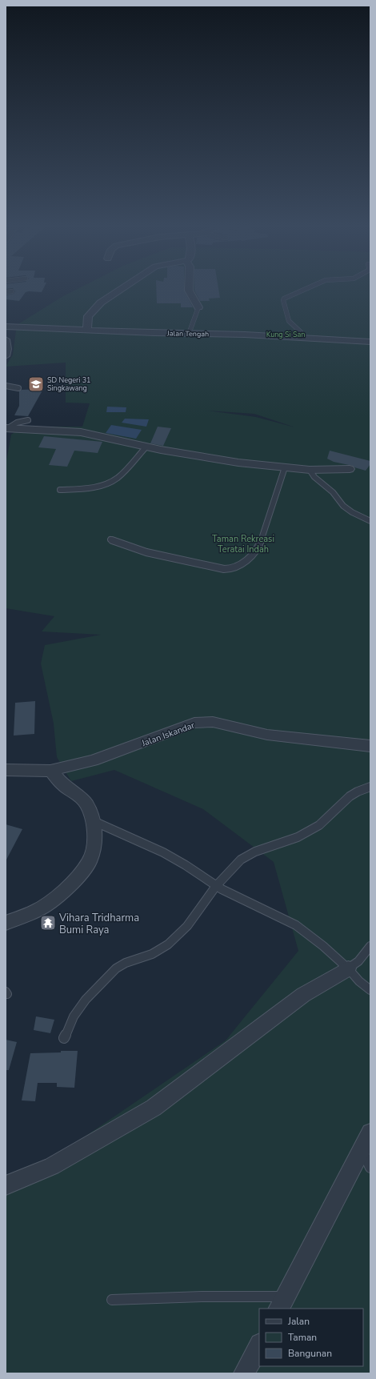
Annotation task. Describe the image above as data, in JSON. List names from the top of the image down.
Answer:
{
  "streets": {
    "street": ["Jalan Tengah", "Jalan Iskandar"]
  },
  "parks": ["Kung Si San", "Taman Rekreasi Teratai Indah"],
  "places": {
    "school or university": ["SD Negeri 31 Singkawang"],
    "temple": ["Vihara Tridharma Bumi Raya"]
  },
  "legend": ["Jalan", "Taman", "Bangunan"]
}
